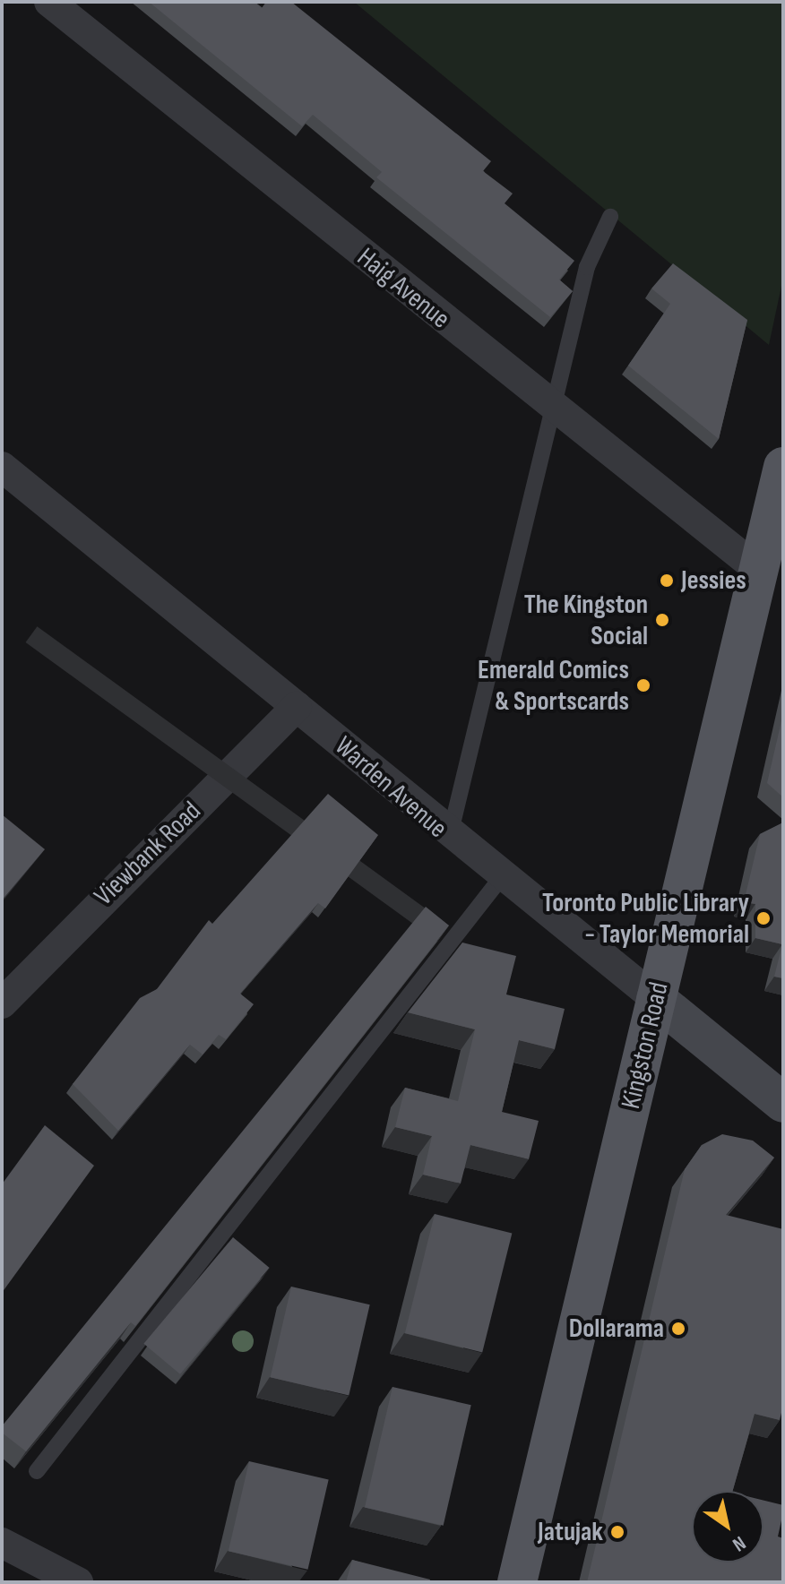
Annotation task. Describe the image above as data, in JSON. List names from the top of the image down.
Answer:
{
  "streets": {
    "main road": ["Warden Avenue", "Kingston Road"],
    "street": ["Haig Avenue", "Viewbank Road"]
  },
  "crossings": [
    ["Haig Avenue", "Kingston Road"],
    ["Warden Avenue", "Viewbank Road"],
    ["Warden Avenue", "Kingston Road"]
  ],
  "places": [
    "Jessies",
    "The Kingston Social",
    "Emerald Comics & Sportscards",
    "Toronto Public Library - Taylor Memorial",
    "Dollarama",
    "Jatujak"
  ],
  "north": "bottom right"
}
